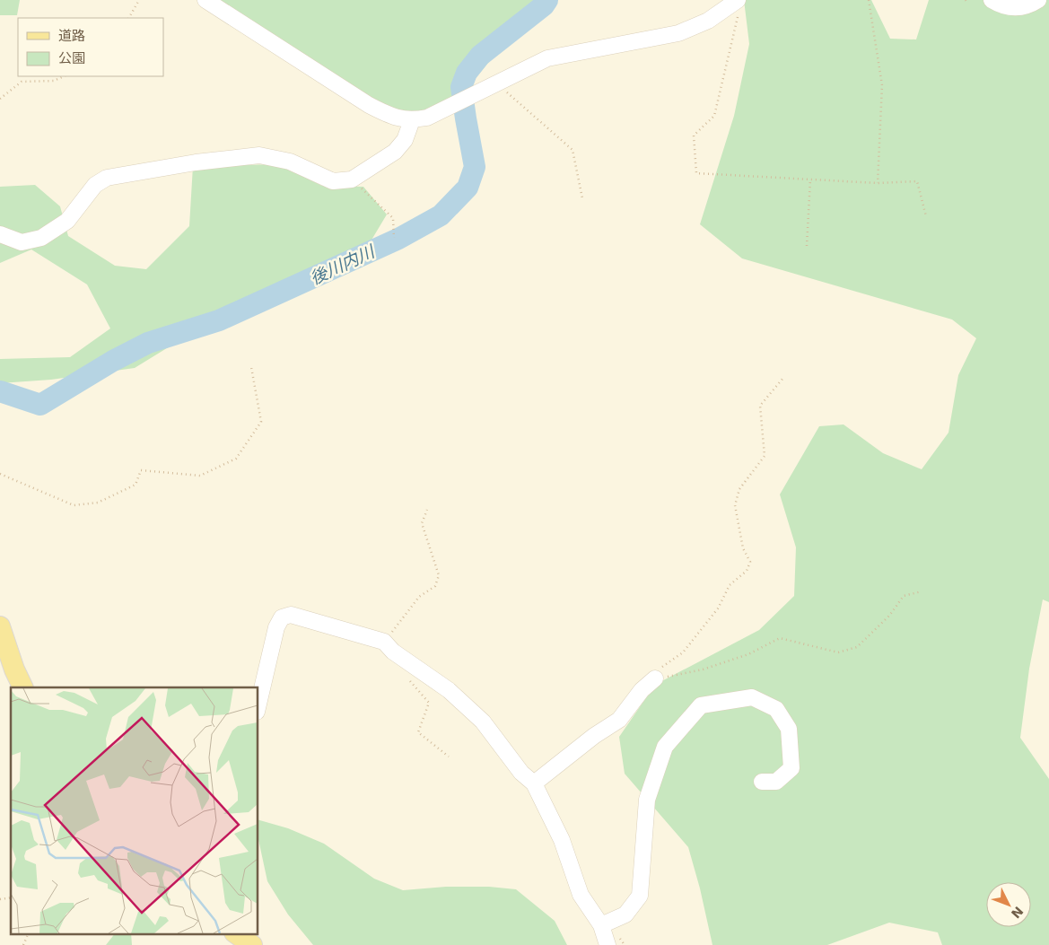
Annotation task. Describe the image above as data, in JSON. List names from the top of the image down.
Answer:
{
  "water": ["後川内川"],
  "legend": ["道路", "公園"],
  "north": "bottom right"
}
